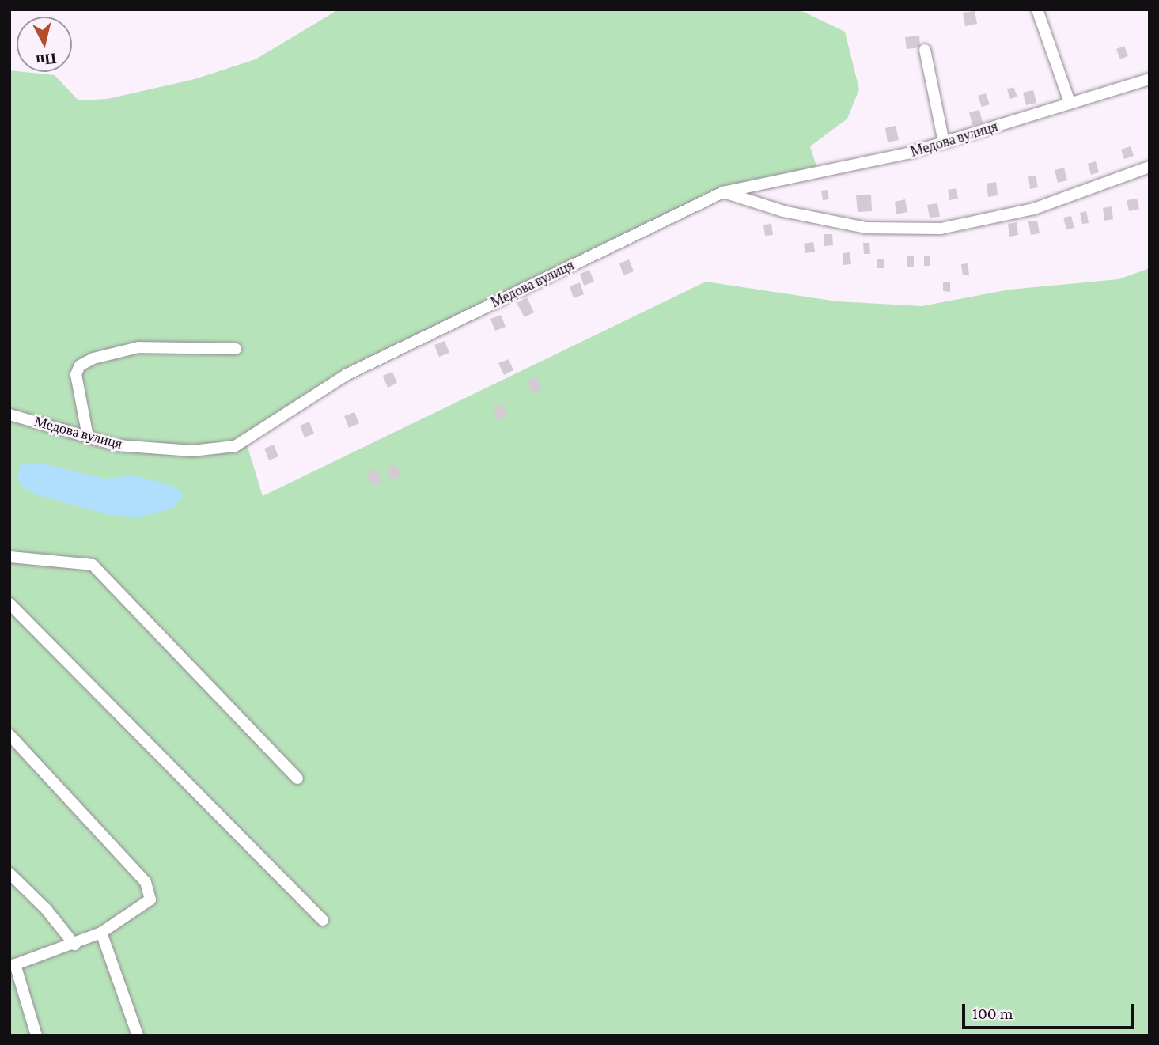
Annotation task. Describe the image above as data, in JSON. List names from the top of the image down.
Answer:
{
  "streets": {
    "street": ["Медова вулиця"]
  },
  "scale_bar": "100 m",
  "north": "bottom"
}
